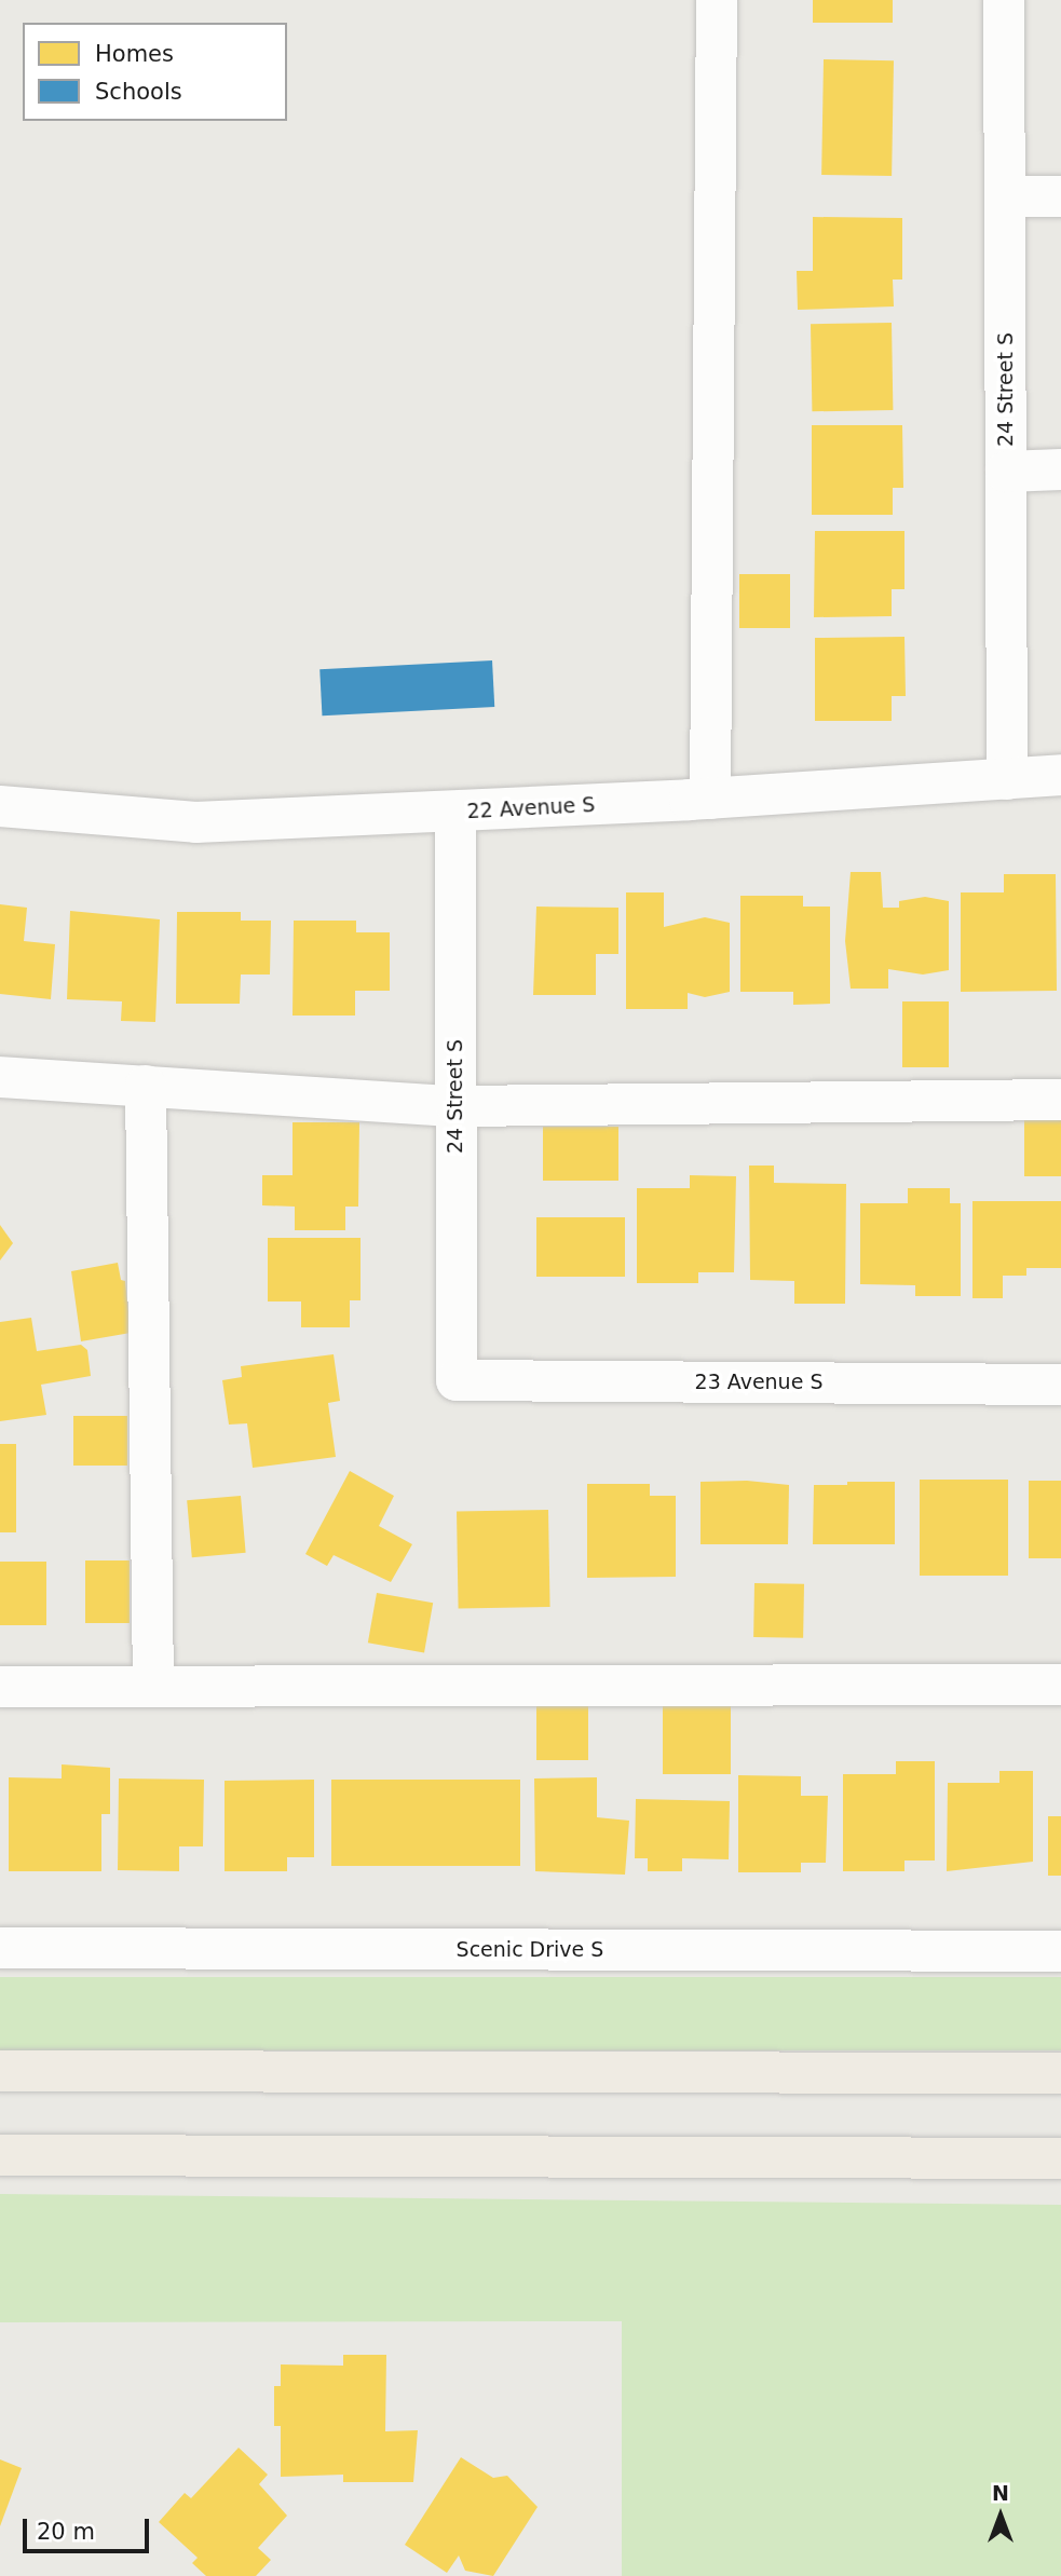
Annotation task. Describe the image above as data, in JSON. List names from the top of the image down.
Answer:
{
  "streets": {
    "street": [
      "24 Street S",
      "22 Avenue S",
      "23 Avenue S",
      "Scenic Drive S"
    ]
  },
  "crossings": [
    ["24 Street S", "22 Avenue S"],
    ["24 Street S", "23 Avenue S"]
  ],
  "legend": ["Homes", "Schools"],
  "scale_bar": "20 m",
  "north": "top"
}
